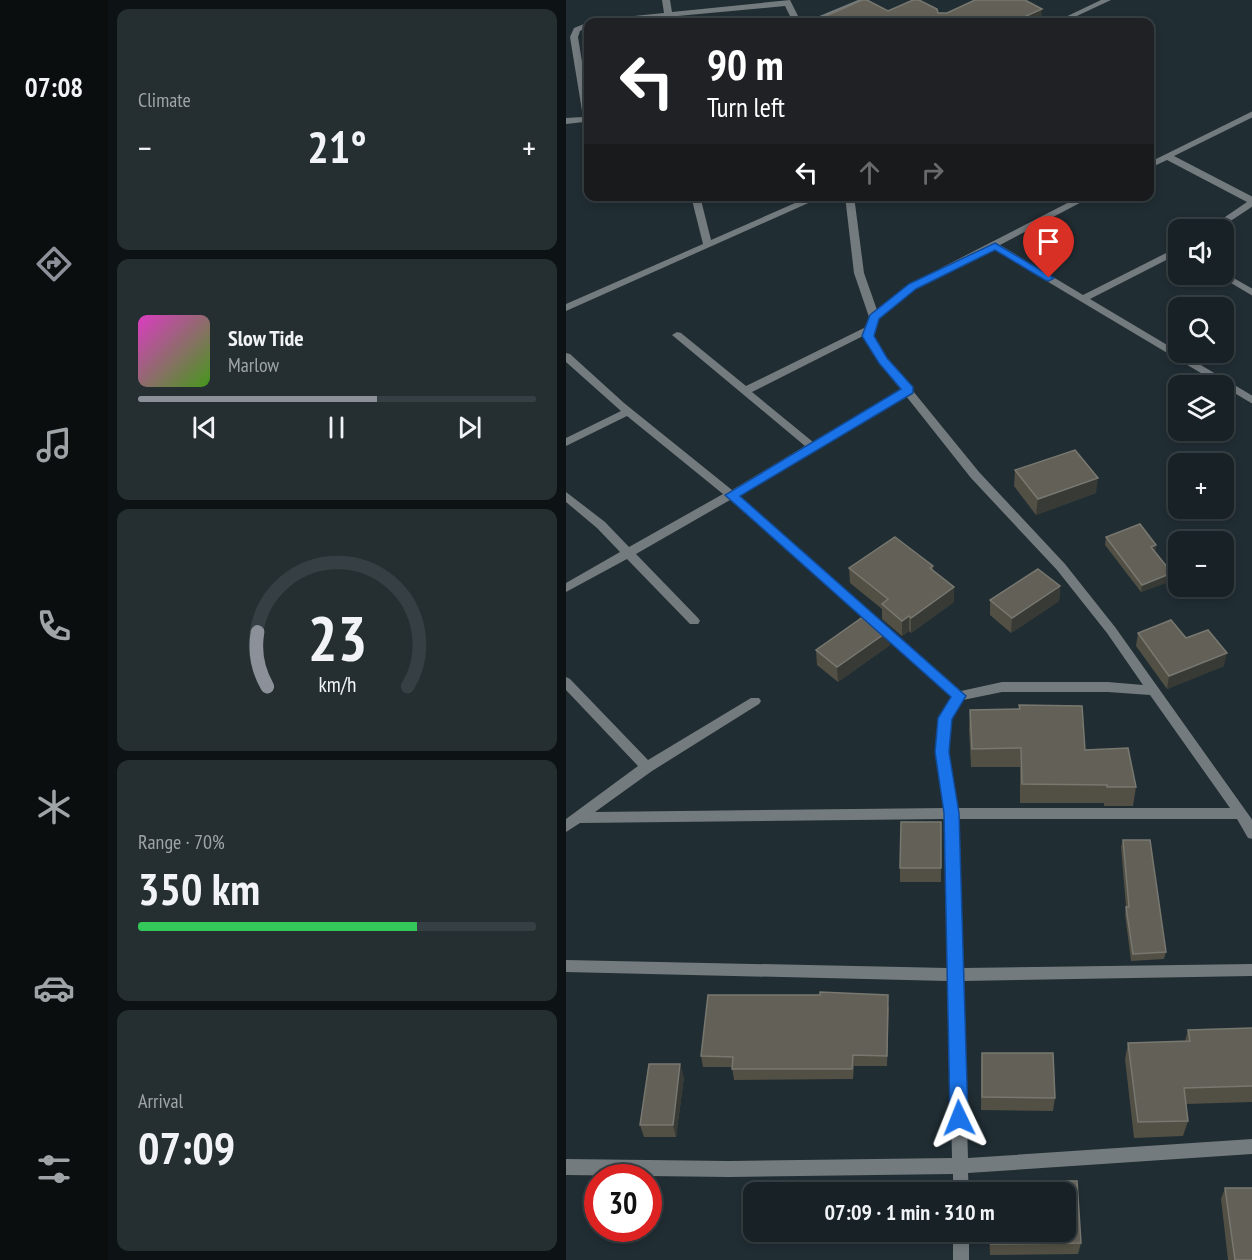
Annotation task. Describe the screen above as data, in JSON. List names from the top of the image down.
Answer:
{
  "page": {
    "tabs": "07:08",
    "tile": [
      "Climate",
      ["Range · 70%", "350 km"],
      ["Arrival", "07:09"]
    ],
    "turn": ["90 m", "Turn left"],
    "heat": ["−", "21°", "+"],
    "map_buttons": ["+", "−"],
    "song": ["Slow Tide", "Marlow"],
    "limit": "30",
    "trip": "07:09 · 1 min · 310 m",
    "gauge": ["23", "km/h"]
  }
}
